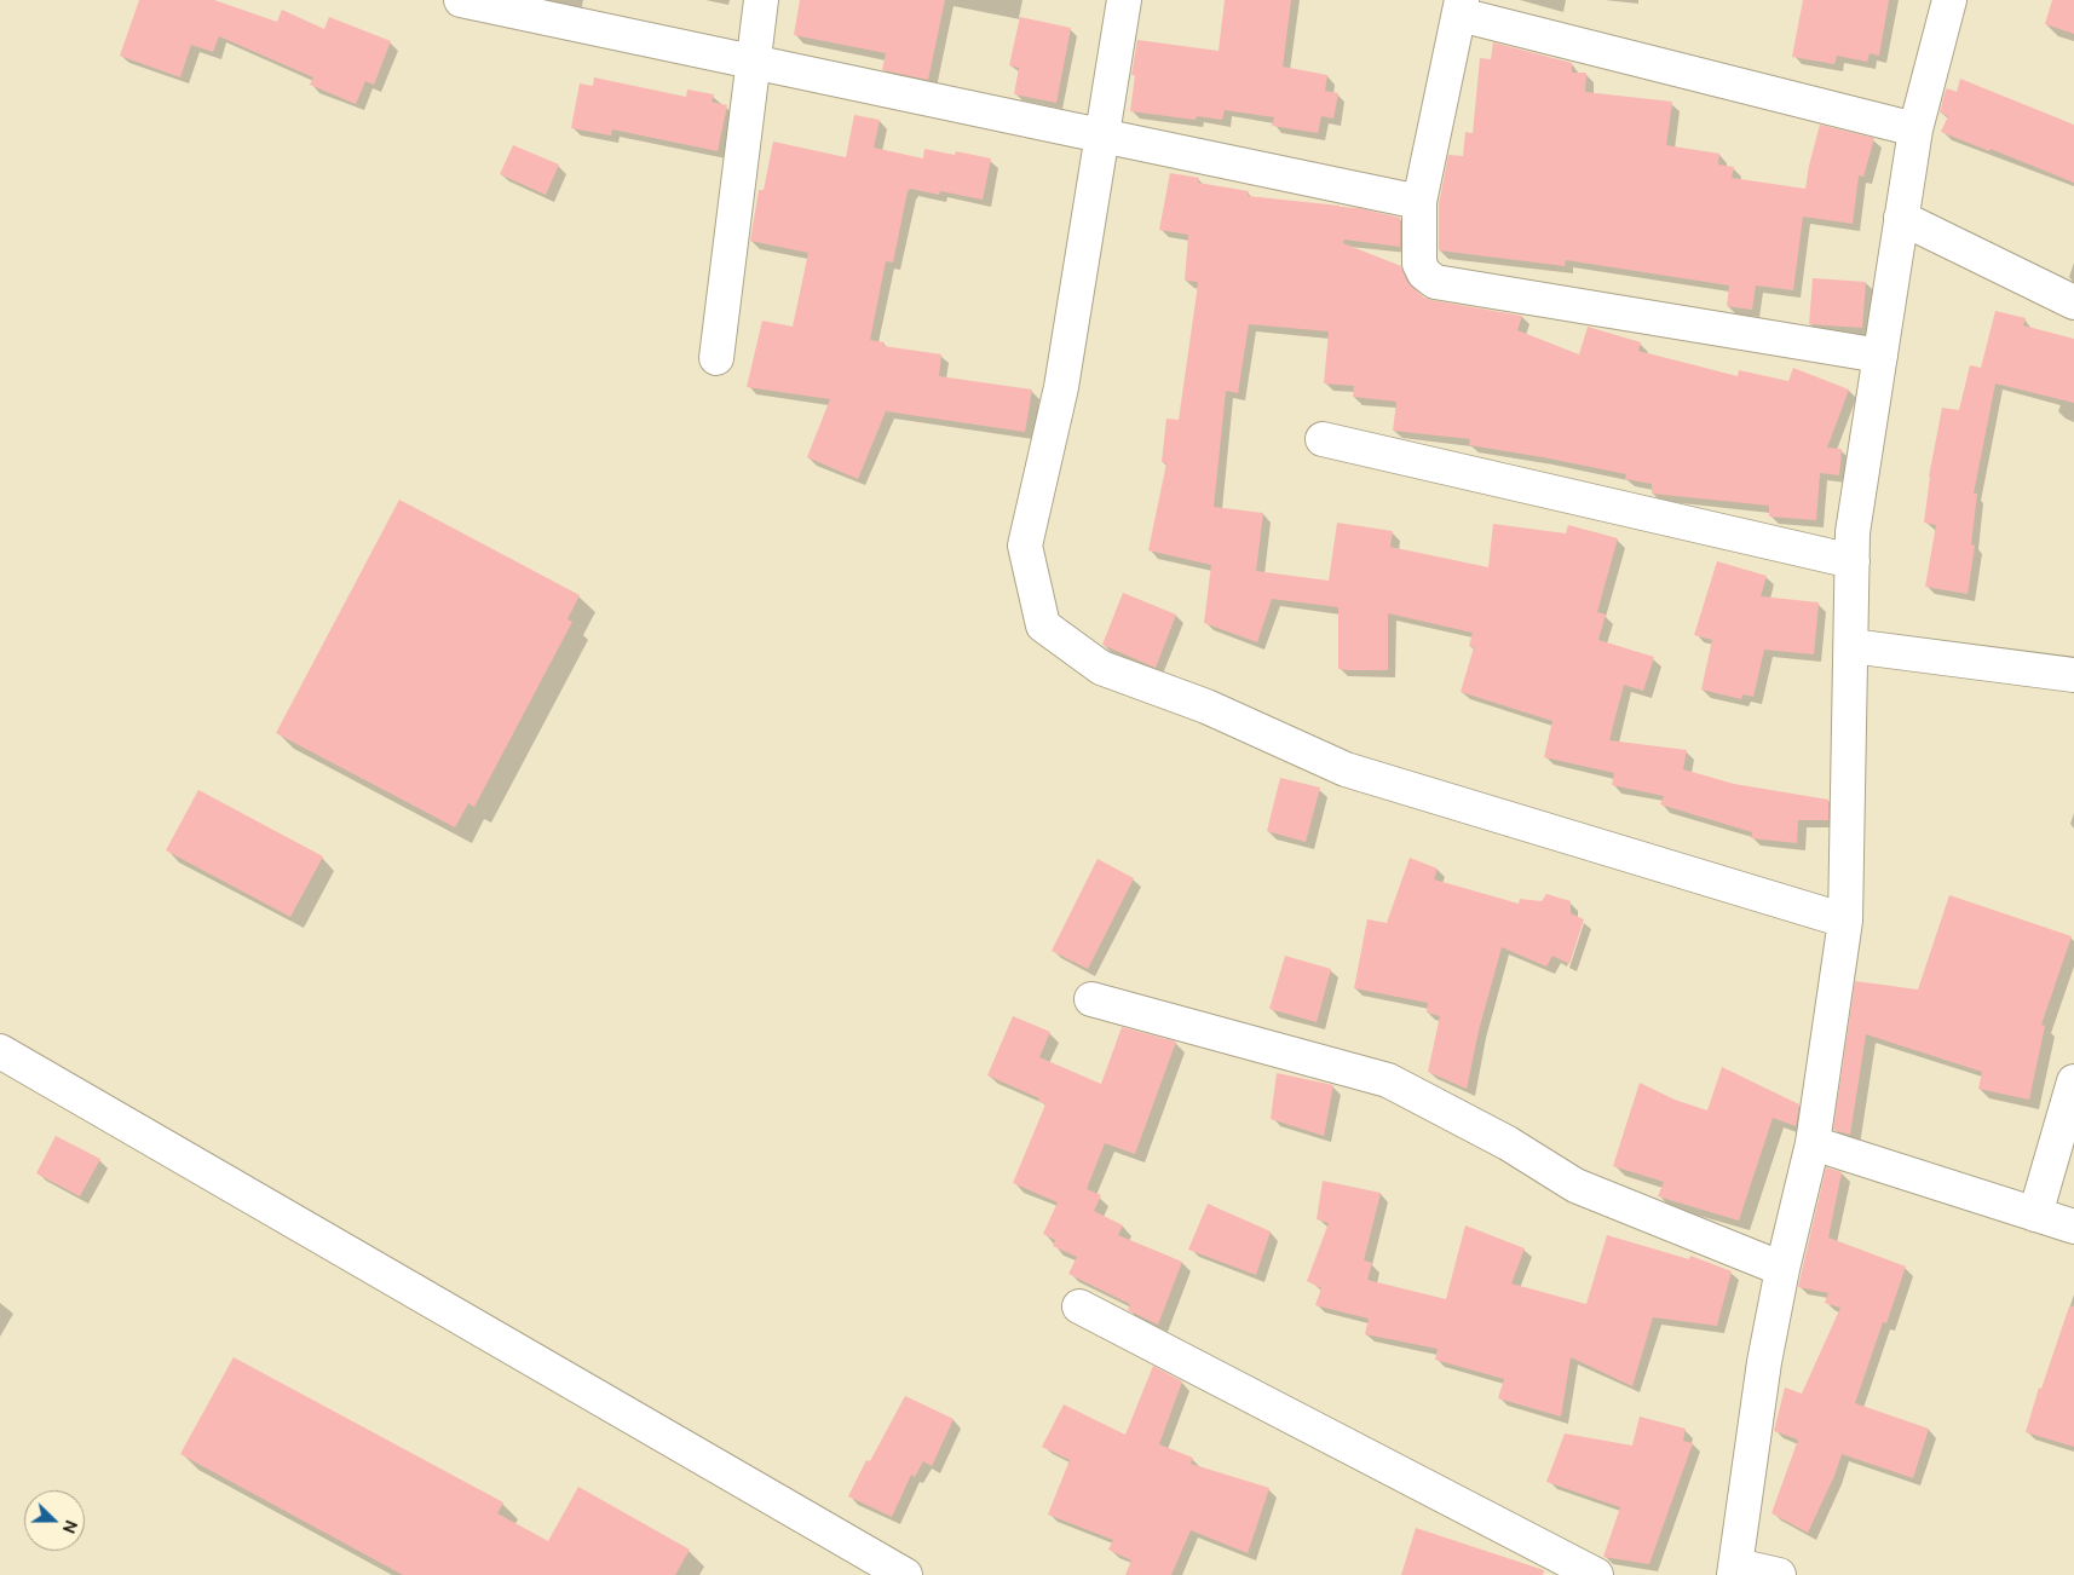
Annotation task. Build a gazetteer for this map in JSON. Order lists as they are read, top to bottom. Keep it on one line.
{"north":"right"}
